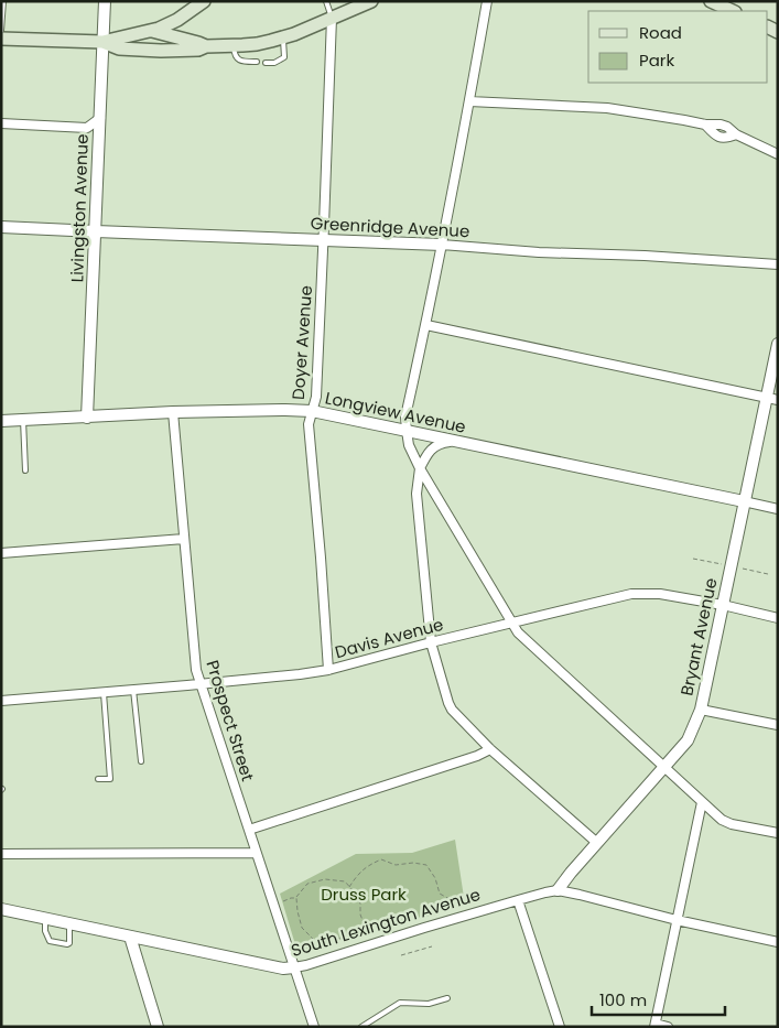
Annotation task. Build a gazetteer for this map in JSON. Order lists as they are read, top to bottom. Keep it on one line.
{"streets":{"street":["Livingston Avenue","Greenridge Avenue","Doyer Avenue","Longview Avenue","Bryant Avenue","Davis Avenue","Prospect Street","South Lexington Avenue"]},"crossings":[["Livingston Avenue","Greenridge Avenue"],["Livingston Avenue","Longview Avenue"],["Greenridge Avenue","Doyer Avenue"],["Doyer Avenue","Longview Avenue"],["Doyer Avenue","Davis Avenue"],["Longview Avenue","Bryant Avenue"],["Longview Avenue","Prospect Street"],["Bryant Avenue","Davis Avenue"],["Bryant Avenue","South Lexington Avenue"],["Davis Avenue","Prospect Street"],["Prospect Street","South Lexington Avenue"]],"parks":["Druss Park"],"legend":["Road","Park"],"scale_bar":"100 m"}
